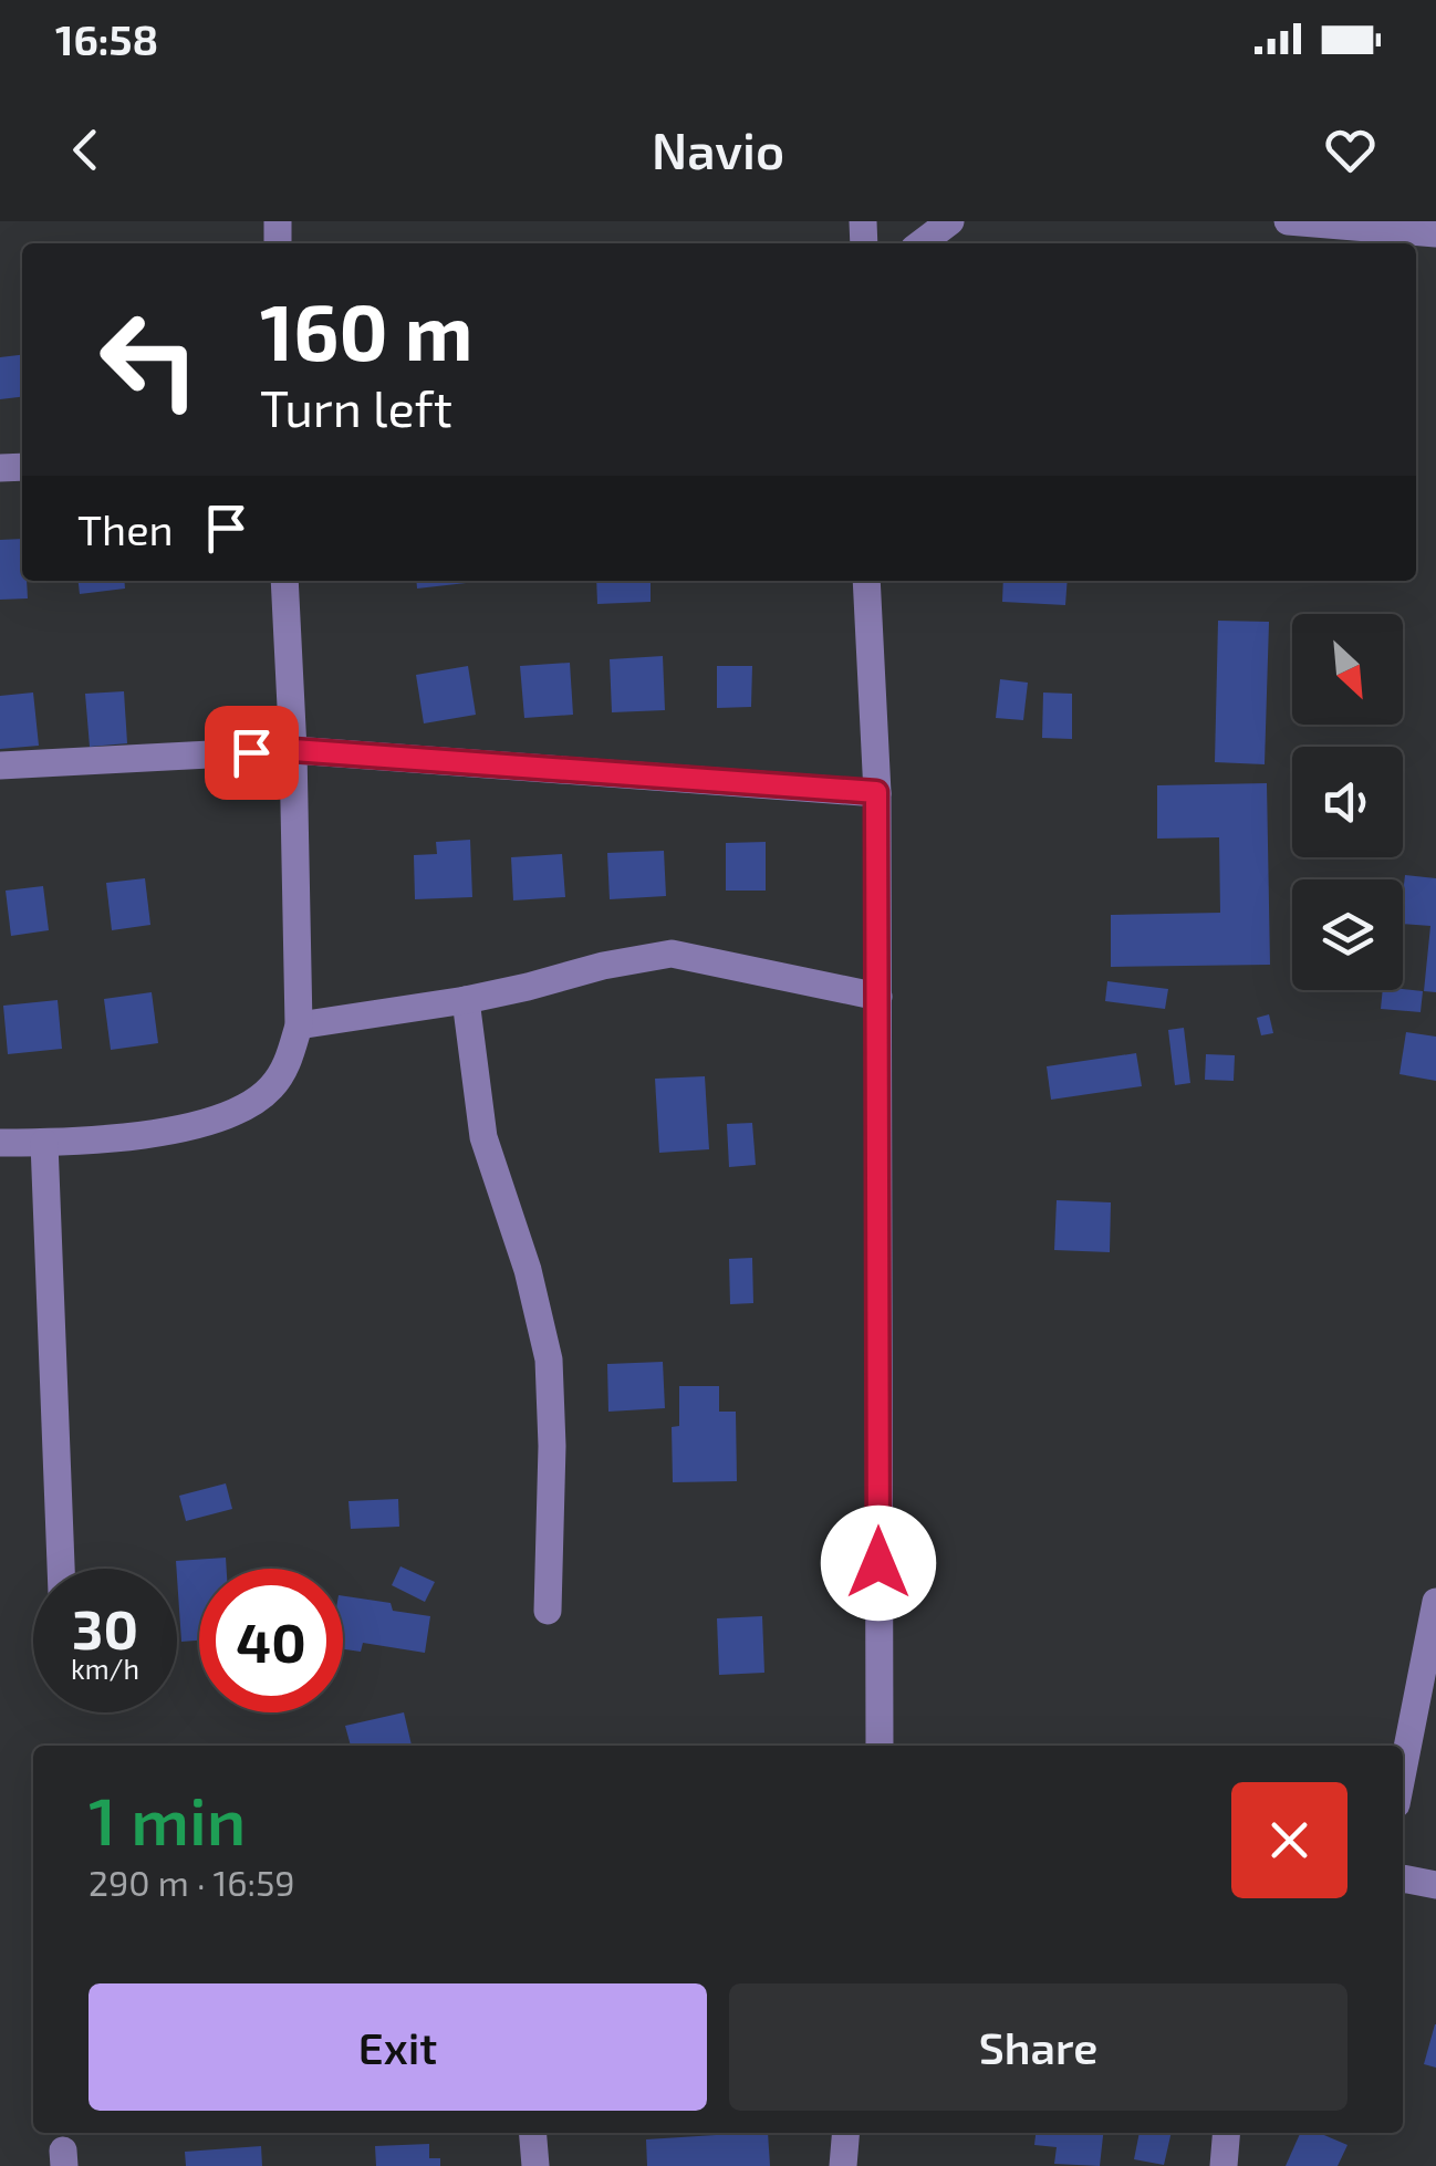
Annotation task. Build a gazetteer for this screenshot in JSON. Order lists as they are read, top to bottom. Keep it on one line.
{"north":"bottom right","page":{"status":"16:58","header":"Navio","turn":["160 m","Turn left"],"then":"Then","speed":"30 km/h","limit":"40","heading":["1 min","290 m · 16:59"],"buttons":["Exit","Share"]}}
